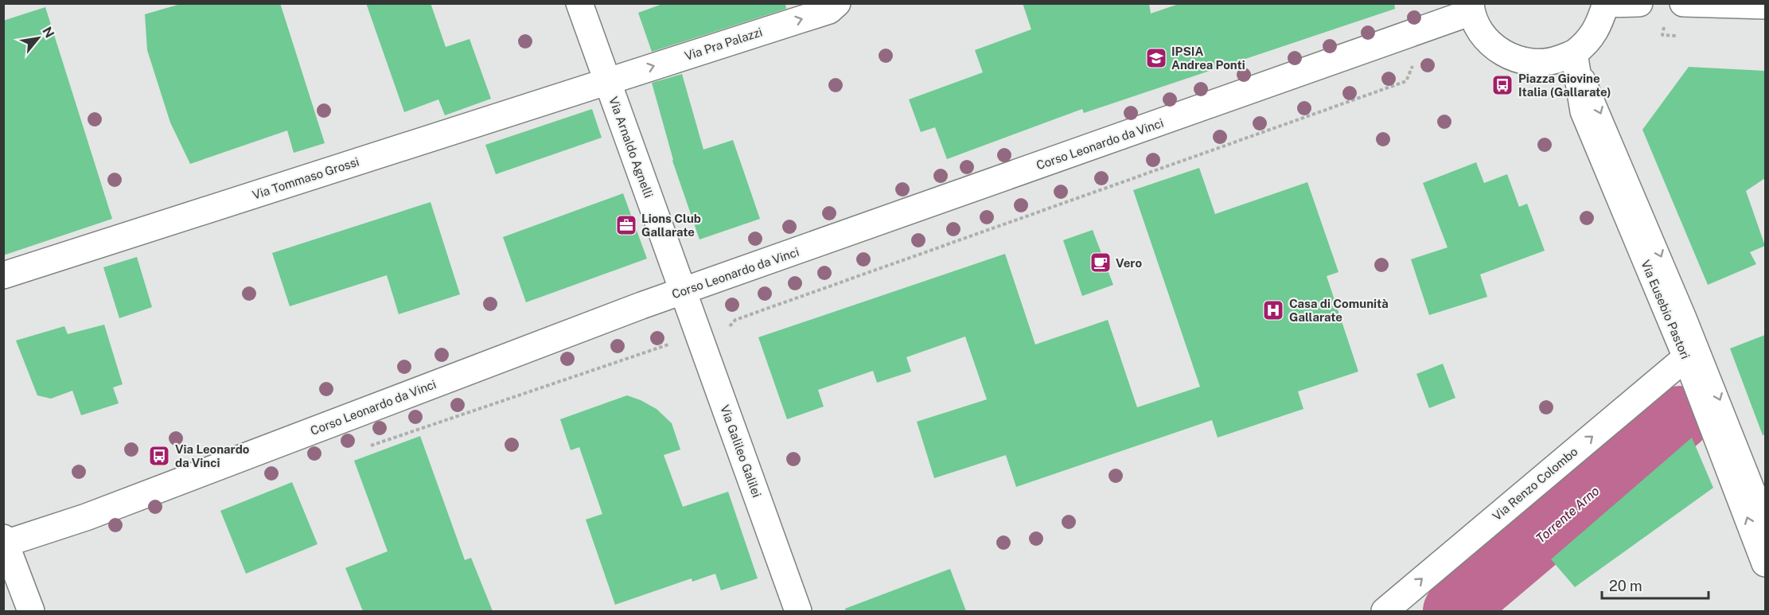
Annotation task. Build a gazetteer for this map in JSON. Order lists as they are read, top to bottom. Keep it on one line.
{"streets":{"street":["Via Pra Palazzi","Corso Leonardo da Vinci","Via Arnaldo Agnelli","Via Tommaso Grossi","Via Eusebio Pastori","Via Galileo Galilei","Via Renzo Colombo"]},"crossings":[["Via Pra Palazzi","Via Arnaldo Agnelli"],["Via Pra Palazzi","Via Tommaso Grossi"],["Corso Leonardo da Vinci","Via Arnaldo Agnelli"],["Corso Leonardo da Vinci","Via Galileo Galilei"],["Via Arnaldo Agnelli","Via Tommaso Grossi"],["Via Arnaldo Agnelli","Via Galileo Galilei"],["Via Eusebio Pastori","Via Renzo Colombo"]],"one_way":["Via Pra Palazzi","Via Eusebio Pastori","Via Renzo Colombo"],"water":["Torrente Arno"],"places":{"school or university":["IPSIA Andrea Ponti"],"bus stop":["Piazza Giovine Italia (Gallarate)","Via Leonardo da Vinci"],"office":["Lions Club Gallarate"],"cafe":["Vero"],"hospital":["Casa di Comunità Gallarate"]},"scale_bar":"20 m","north":"top right"}
